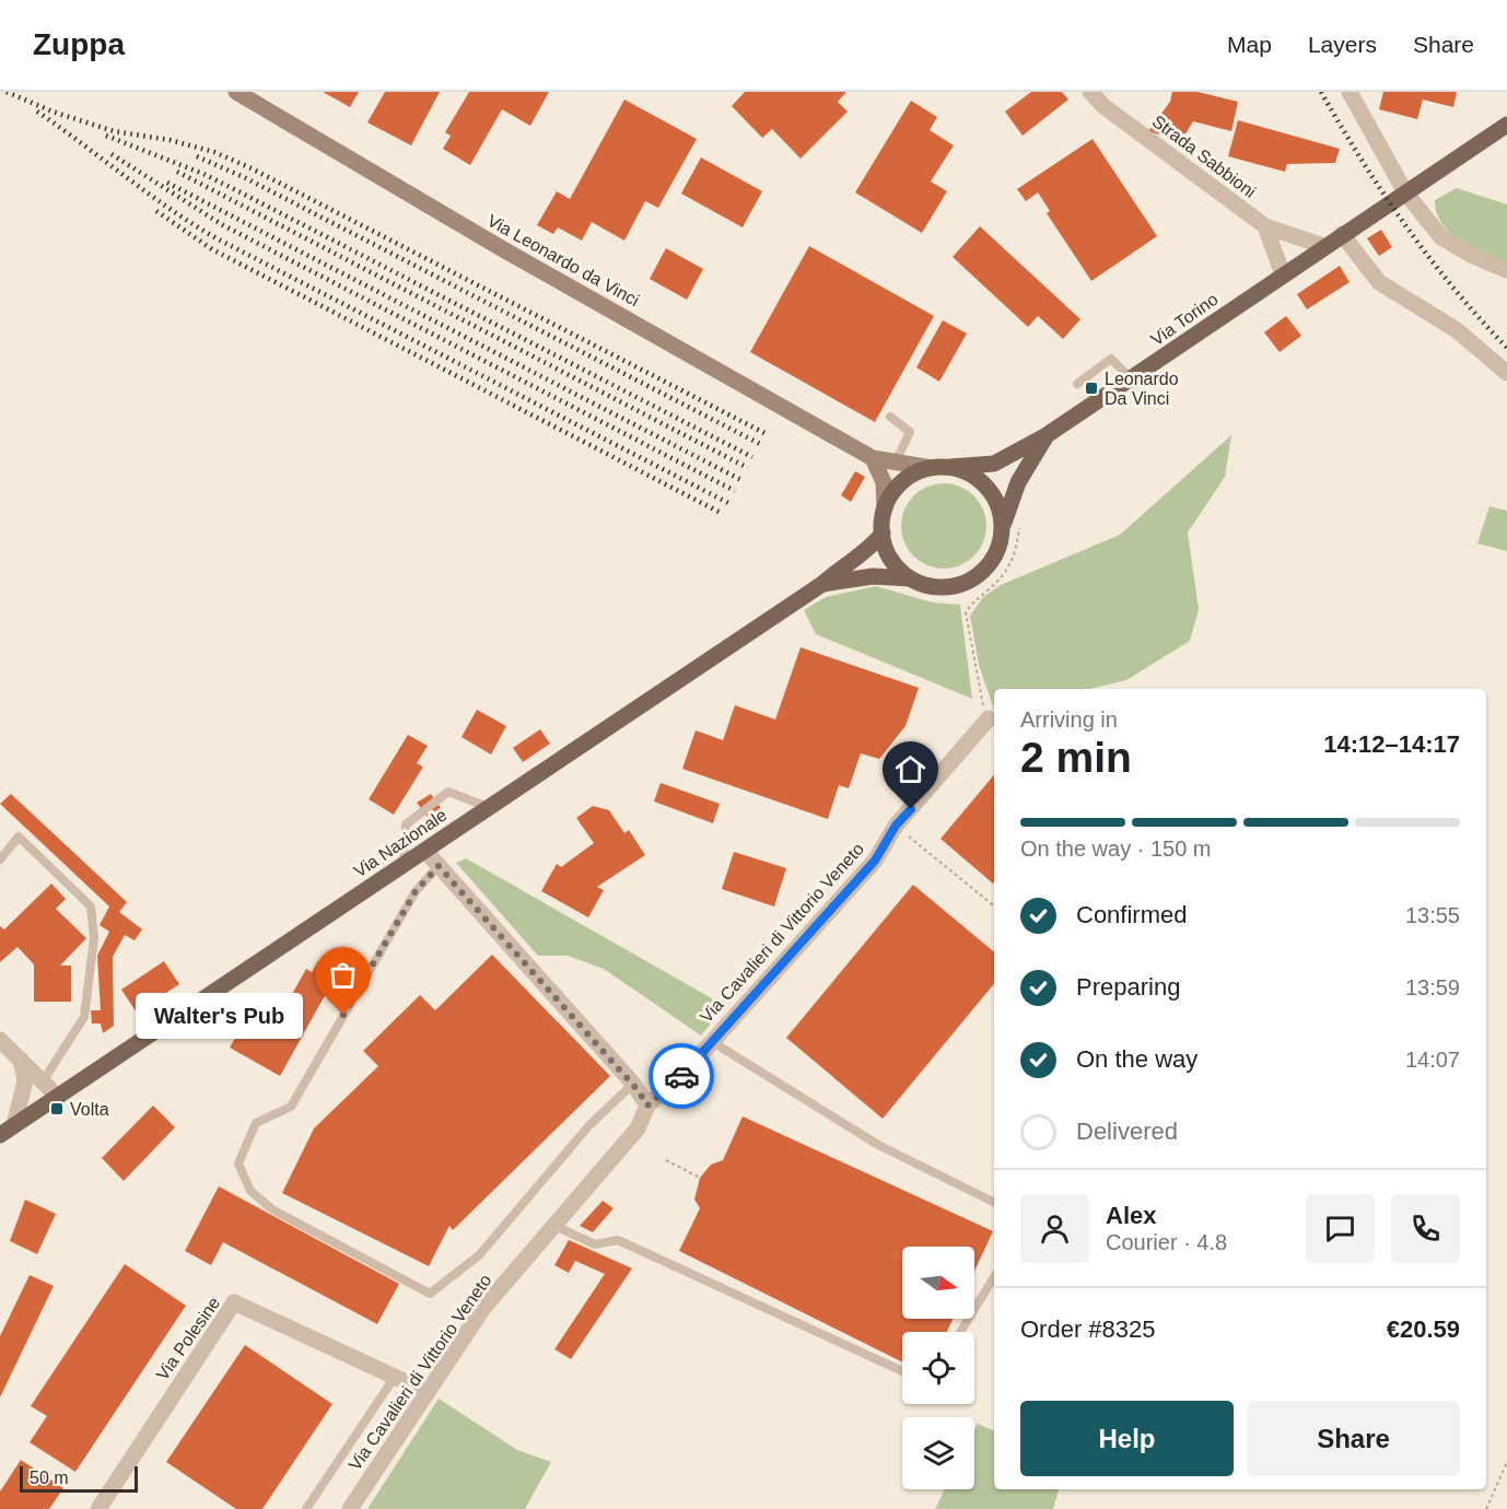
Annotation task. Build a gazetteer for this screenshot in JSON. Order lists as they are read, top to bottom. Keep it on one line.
{"streets":{"main road":["Via Torino","Via Nazionale"],"street":["Strada Sabbioni","Via Leonardo da Vinci","Via Cavalieri di Vittorio Veneto","Via Polesine"]},"crossings":[["Strada Sabbioni","Via Torino"],["Via Leonardo da Vinci","Via Torino"],["Via Leonardo da Vinci","Via Nazionale"],["Via Torino","Via Nazionale"],["Via Cavalieri di Vittorio Veneto","Via Polesine"]],"places":{"transit":["Leonardo Da Vinci","Volta"],"other":["Walter's Pub"]},"scale_bar":"50 m","north":"right","page":{"header":"Zuppa","nav":["Map","Layers","Share"],"heading":["2 min","Arriving in","14:12–14:17"],"panel":["Alex","Courier · 4.8","Order #8325","€20.59"],"bar":"On the way · 150 m","list":[["Confirmed","13:55"],["Preparing","13:59"],["On the way","14:07"],"Delivered"],"bubble":"Walter's Pub","buttons":["Help","Share"],"scale":"50 m"}}
